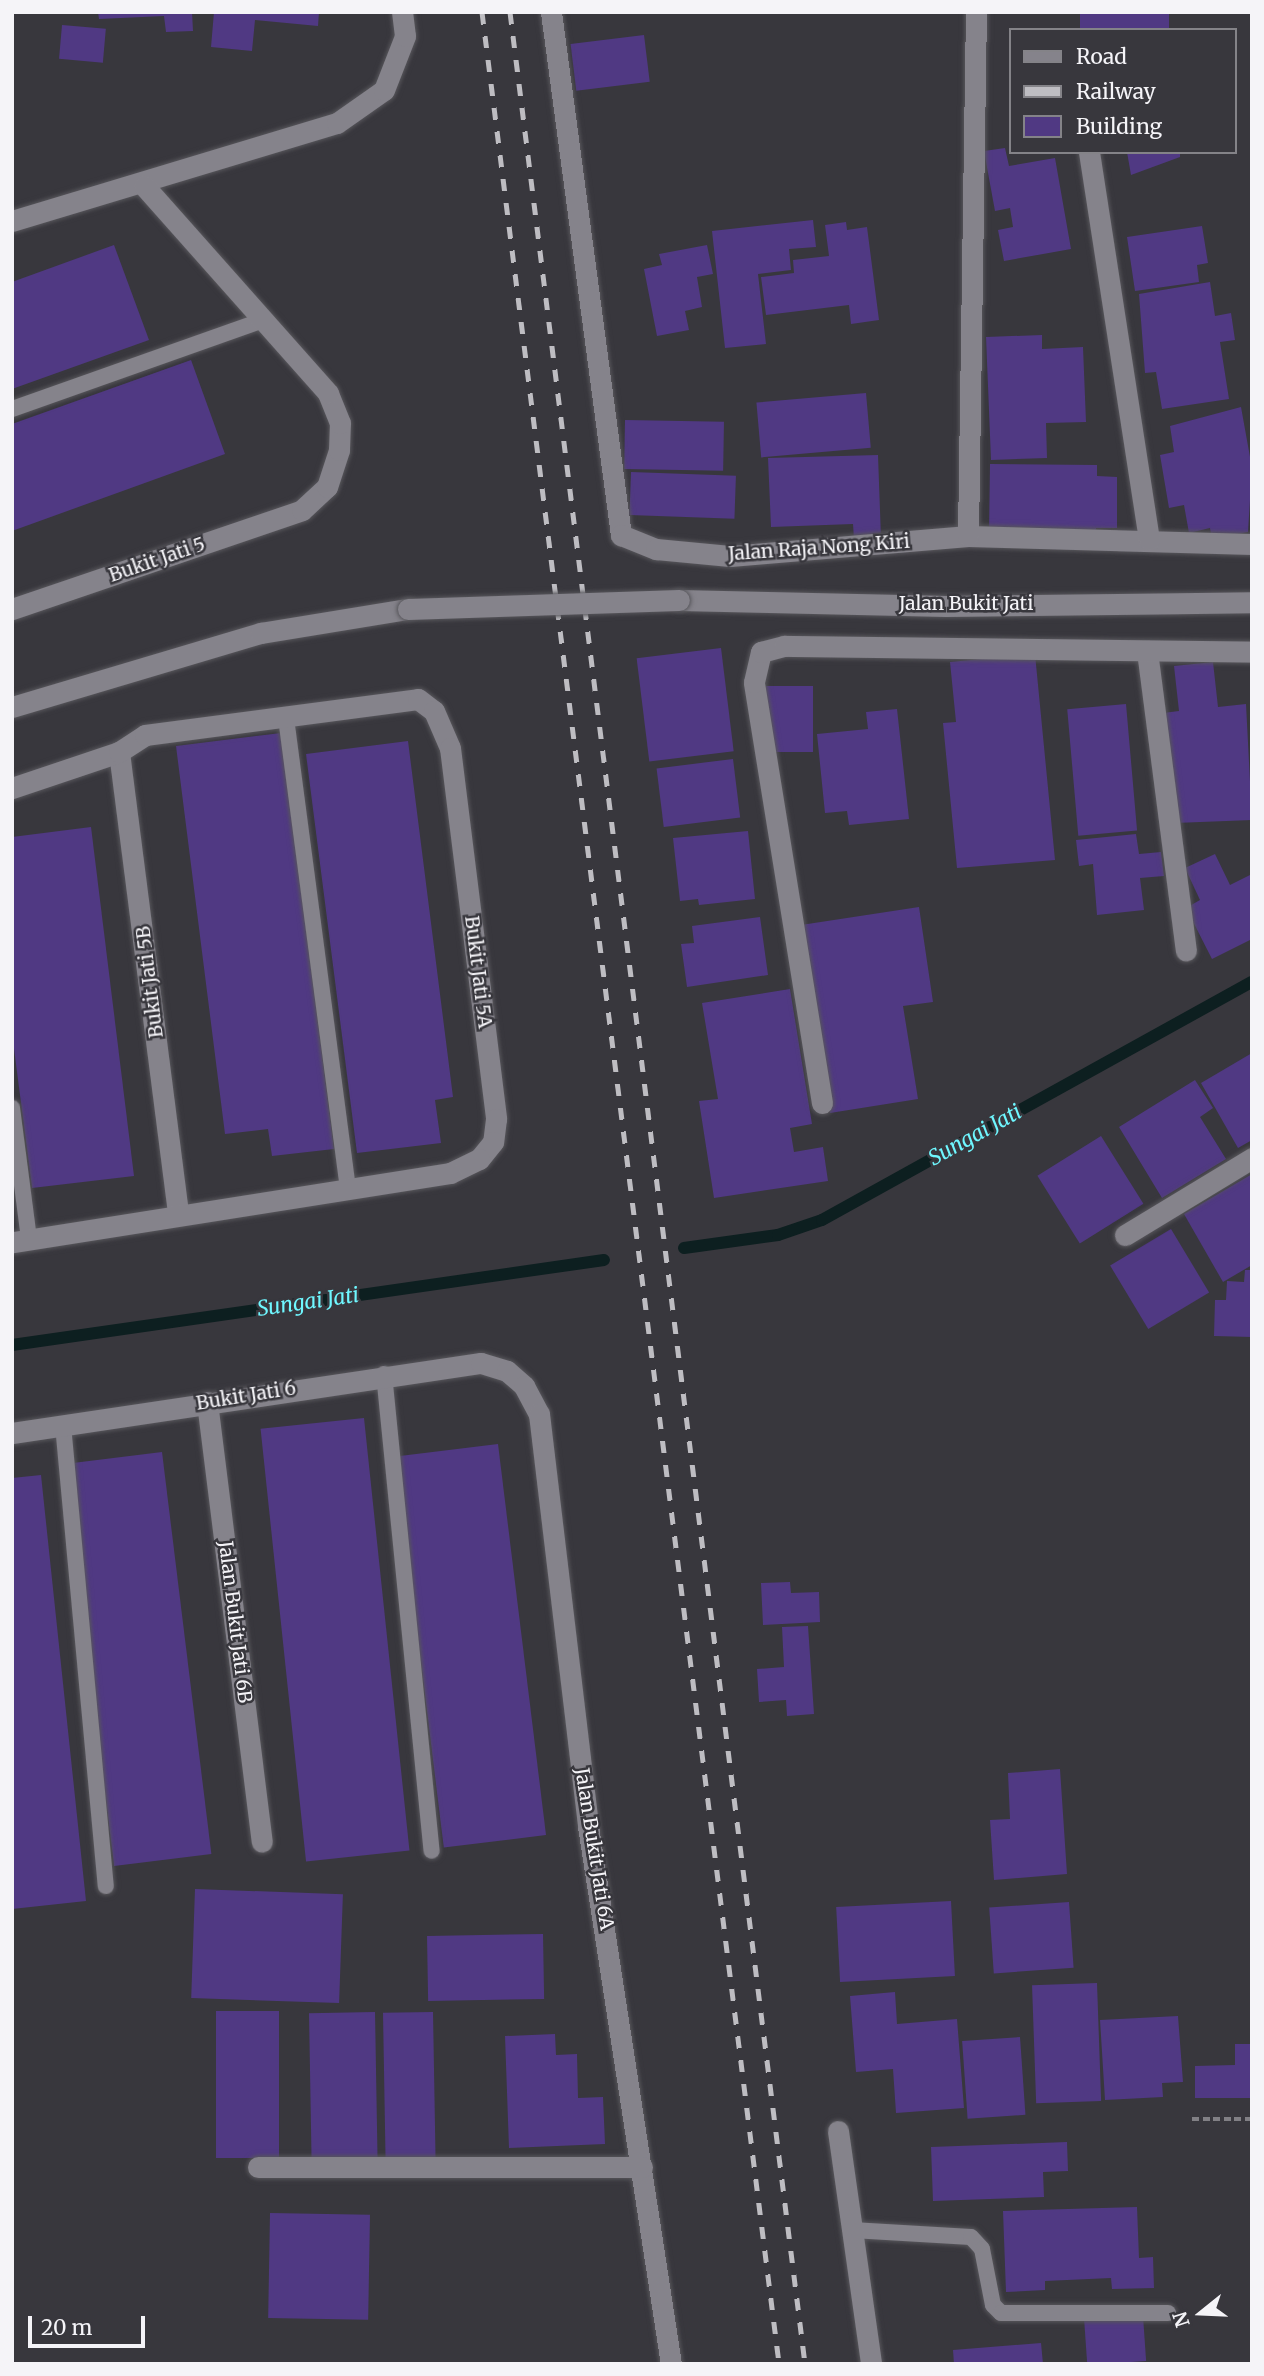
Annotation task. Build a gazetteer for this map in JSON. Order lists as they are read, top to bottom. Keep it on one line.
{"streets":{"street":["Jalan Raja Nong Kiri","Bukit Jati 5","Jalan Bukit Jati","Bukit Jati 5A","Bukit Jati 5B","Bukit Jati 6","Jalan Bukit Jati 6B","Jalan Bukit Jati 6A"]},"crossings":[["Bukit Jati 5A","Bukit Jati 5B"],["Bukit Jati 6","Jalan Bukit Jati 6B"],["Bukit Jati 6","Jalan Bukit Jati 6A"]],"water":["Sungai Jati"],"legend":["Road","Railway","Building"],"scale_bar":"20 m","north":"left"}
